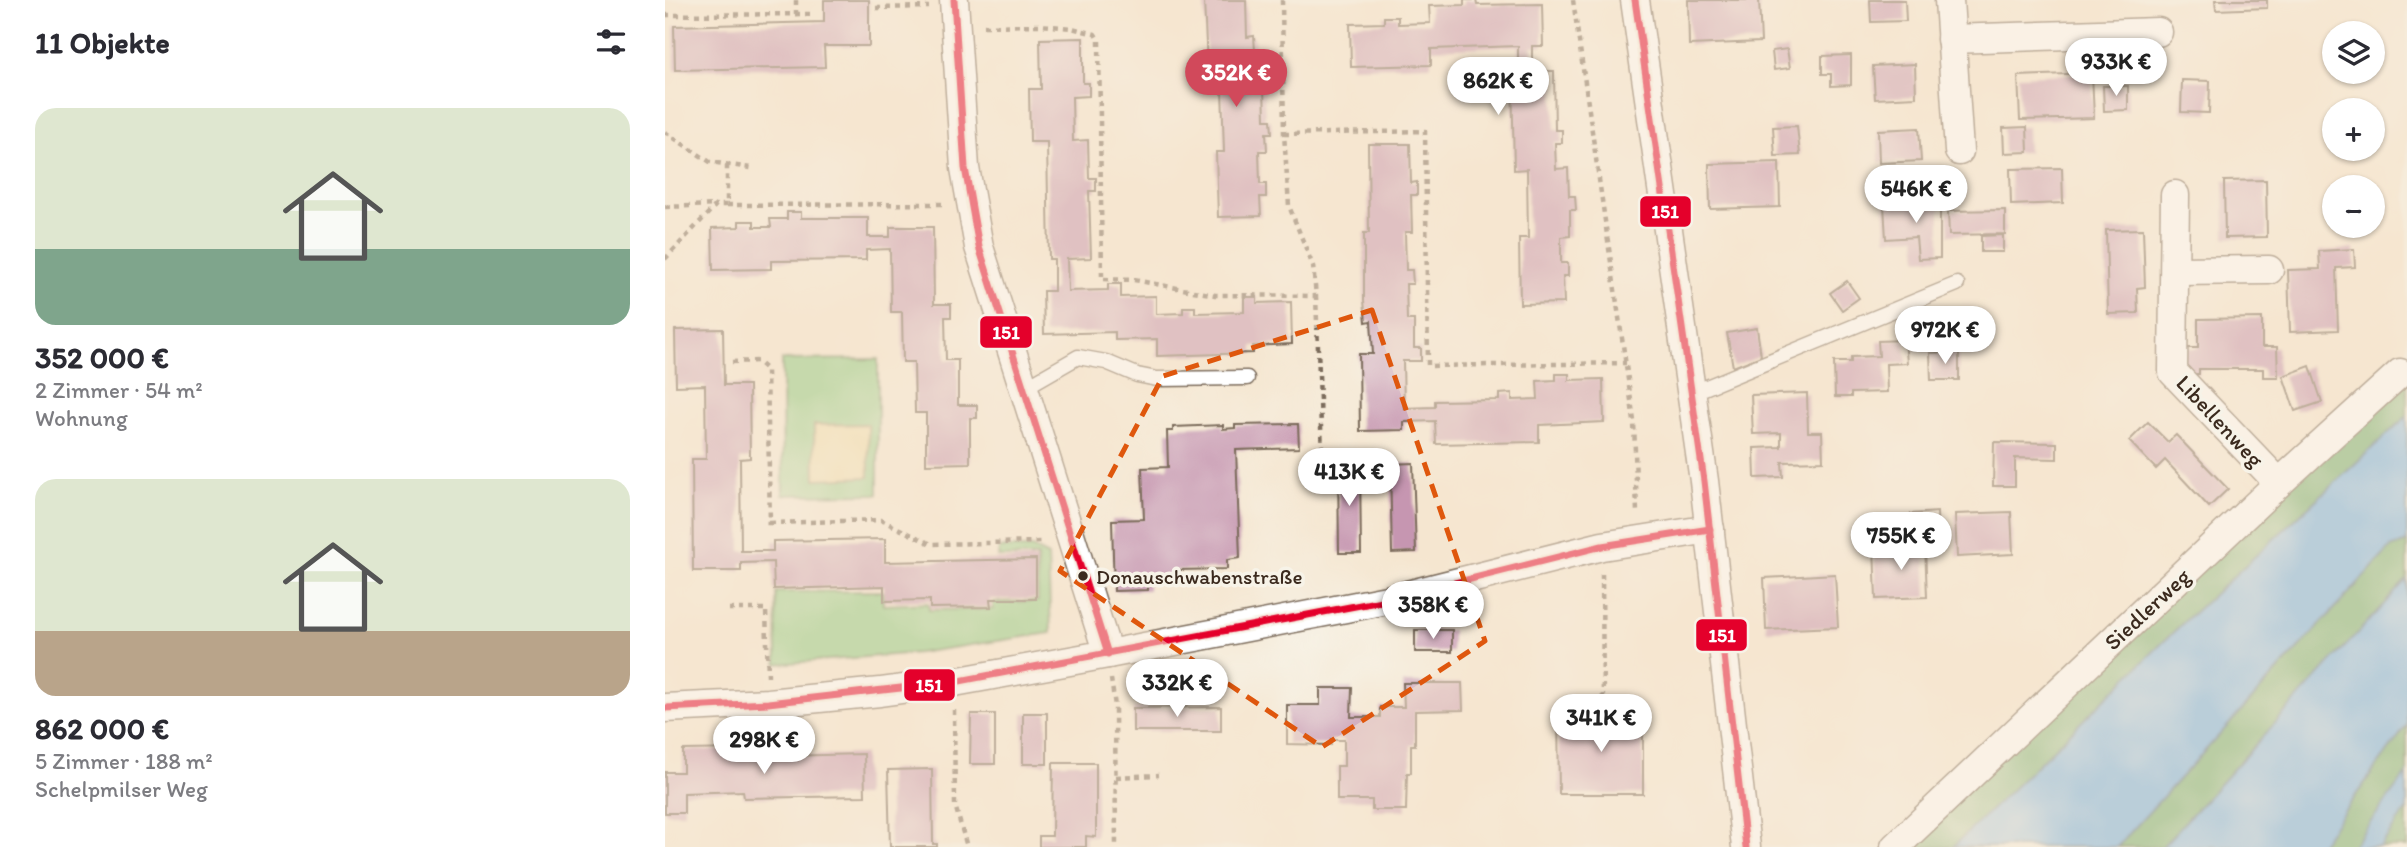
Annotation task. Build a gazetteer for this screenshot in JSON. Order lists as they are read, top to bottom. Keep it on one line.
{"streets":{"street":["Libellenweg","Siedlerweg"]},"crossings":[["Libellenweg","Siedlerweg"]],"places":["Donauschwabenstraße"],"lines":["transit line 151"],"page":{"heading":"11 Objekte","map_buttons":["+","−"],"price":["933K €","352K €","862K €","546K €","972K €","413K €","755K €","358K €","332K €","341K €","298K €"],"list":[{"name":"352 000 €","note":"2 Zimmer · 54 m² · Wohnung"},{"name":"862 000 €","note":"5 Zimmer · 188 m² · Schelpmilser Weg"}]}}
